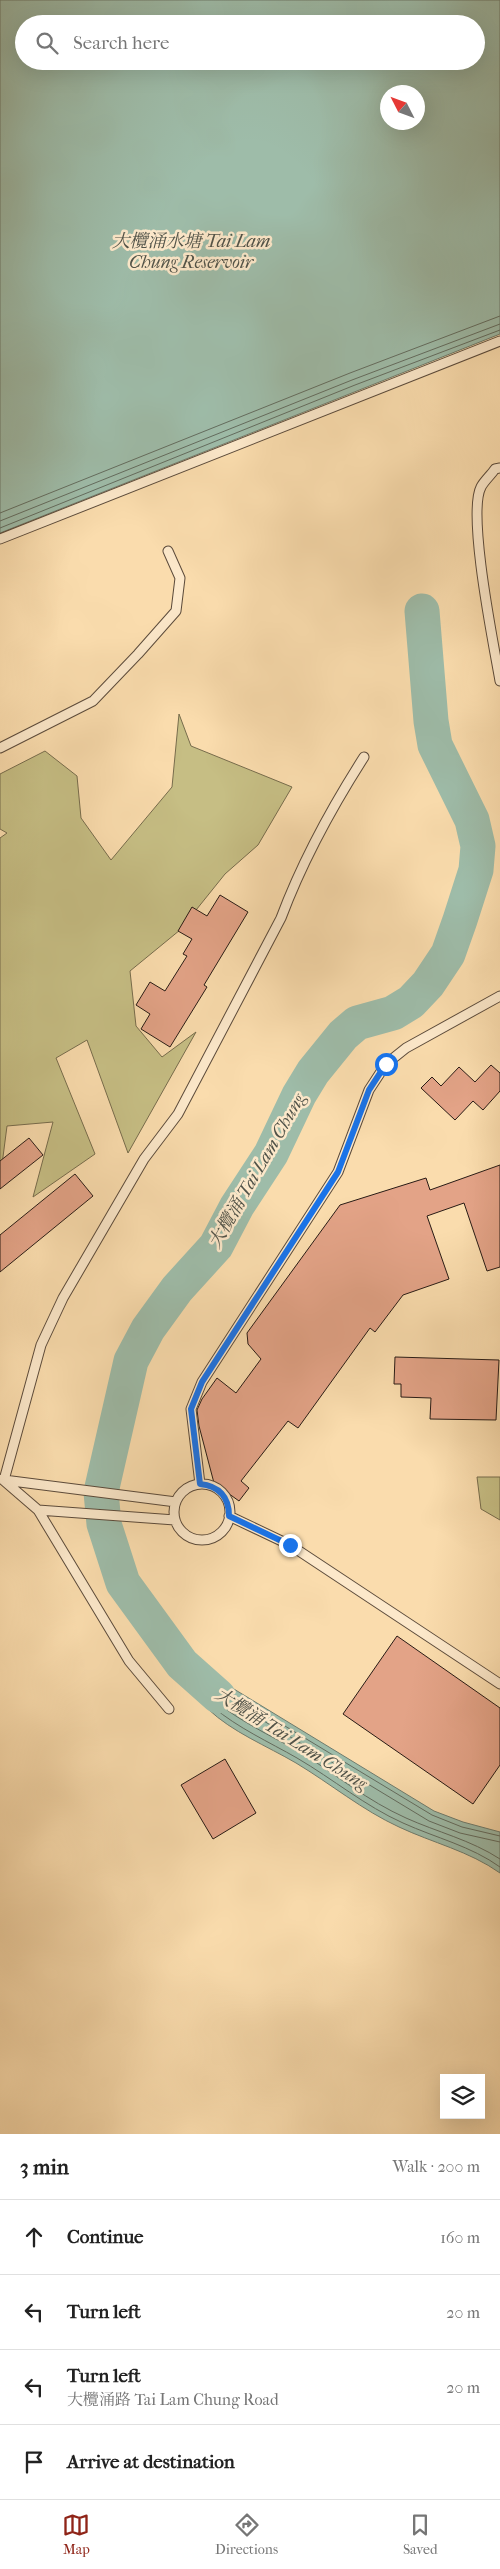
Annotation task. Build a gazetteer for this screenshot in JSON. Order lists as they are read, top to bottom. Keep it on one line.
{"water":["大欖涌水塘 Tai Lam Chung Reservoir","大欖涌 Tai Lam Chung"],"north":"top left","page":{"search":"Search here","heading":["3 min","Walk · 200 m"],"list":[["Continue","160 m"],["Turn left","20 m"],["Turn left","大欖涌路 Tai Lam Chung Road","20 m"],"Arrive at destination"],"nav":["Map","Directions","Saved"]}}
